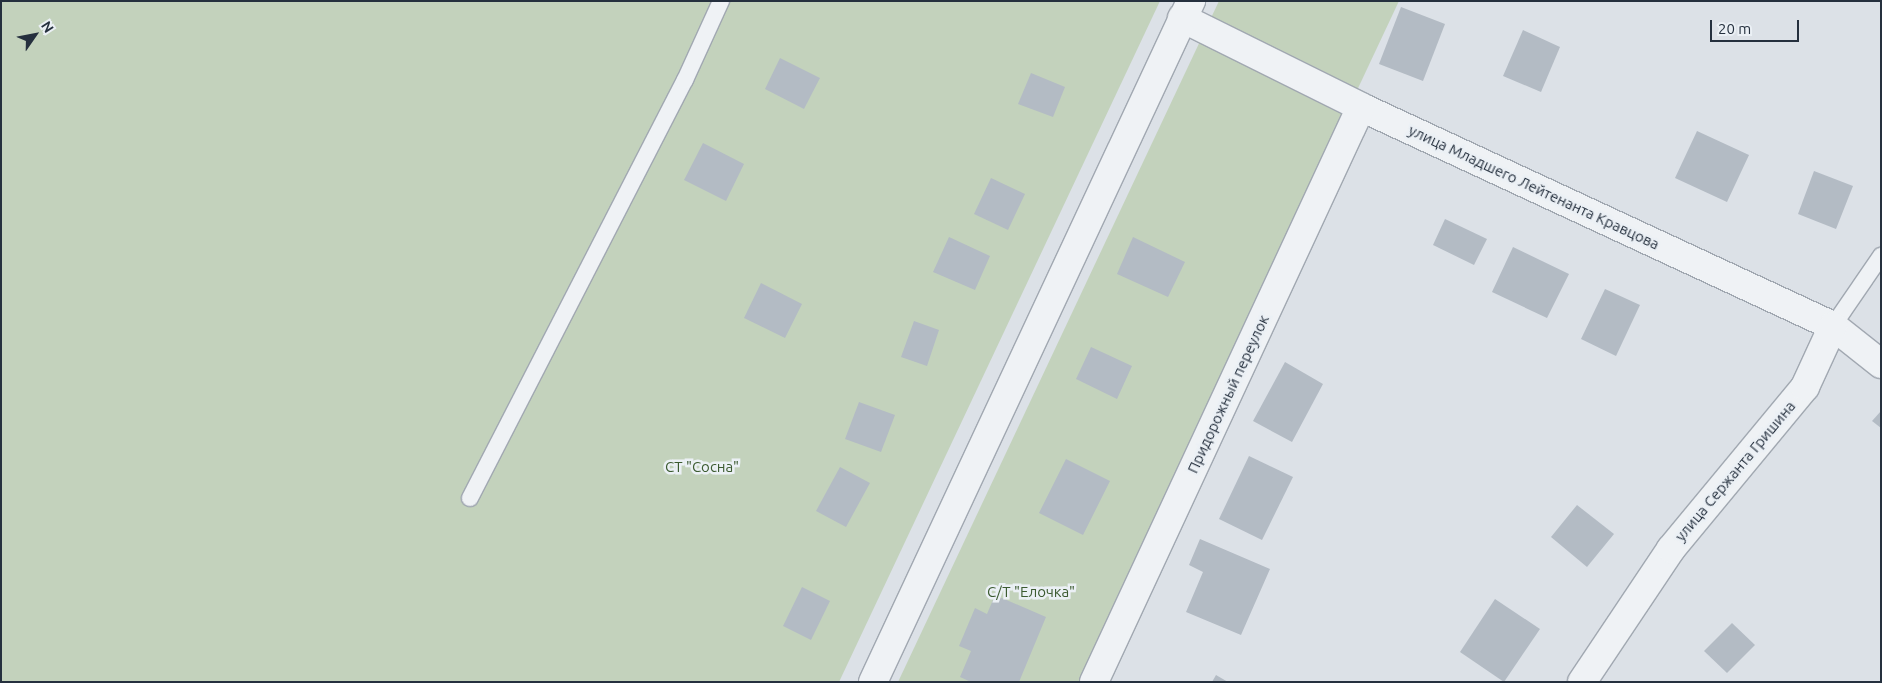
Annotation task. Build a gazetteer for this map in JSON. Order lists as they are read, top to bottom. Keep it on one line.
{"streets":{"street":["улица Младшего Лейтенанта Кравцова","Придорожный переулок","улица Сержанта Гришина"]},"crossings":[["улица Младшего Лейтенанта Кравцова","Придорожный переулок"],["улица Младшего Лейтенанта Кравцова","улица Сержанта Гришина"]],"parks":["СТ \"Сосна\"","С/Т \"Елочка\""],"scale_bar":"20 m","north":"top right"}
